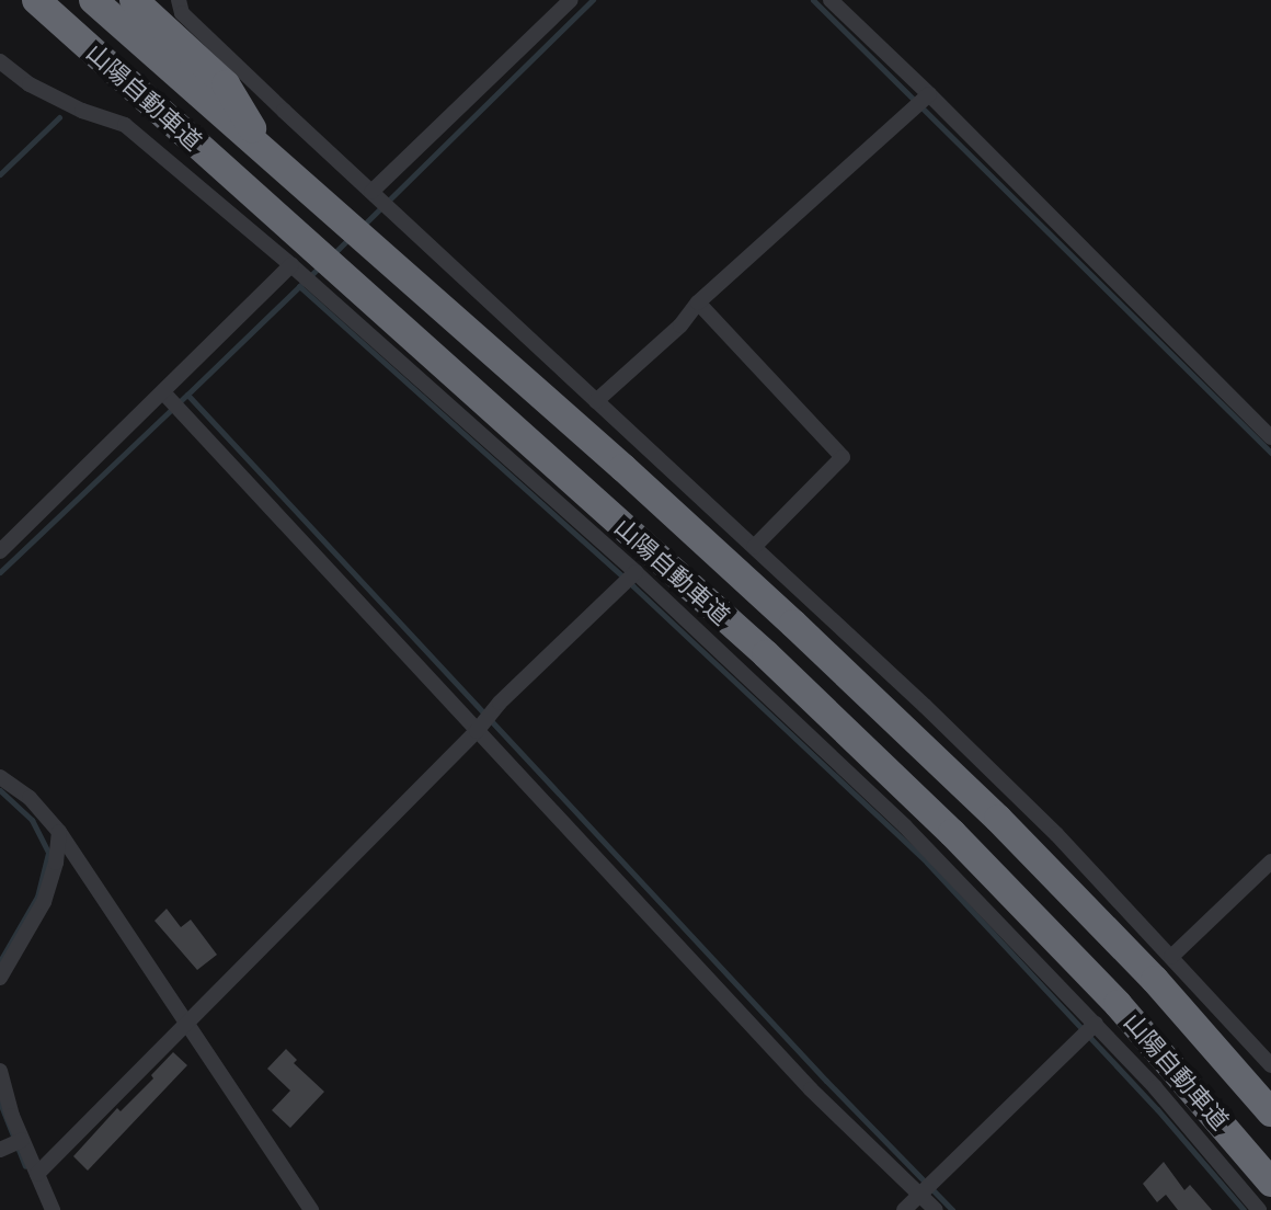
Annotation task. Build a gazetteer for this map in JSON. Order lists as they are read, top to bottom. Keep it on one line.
{"streets":{"highway":["山陽自動車道"]}}
